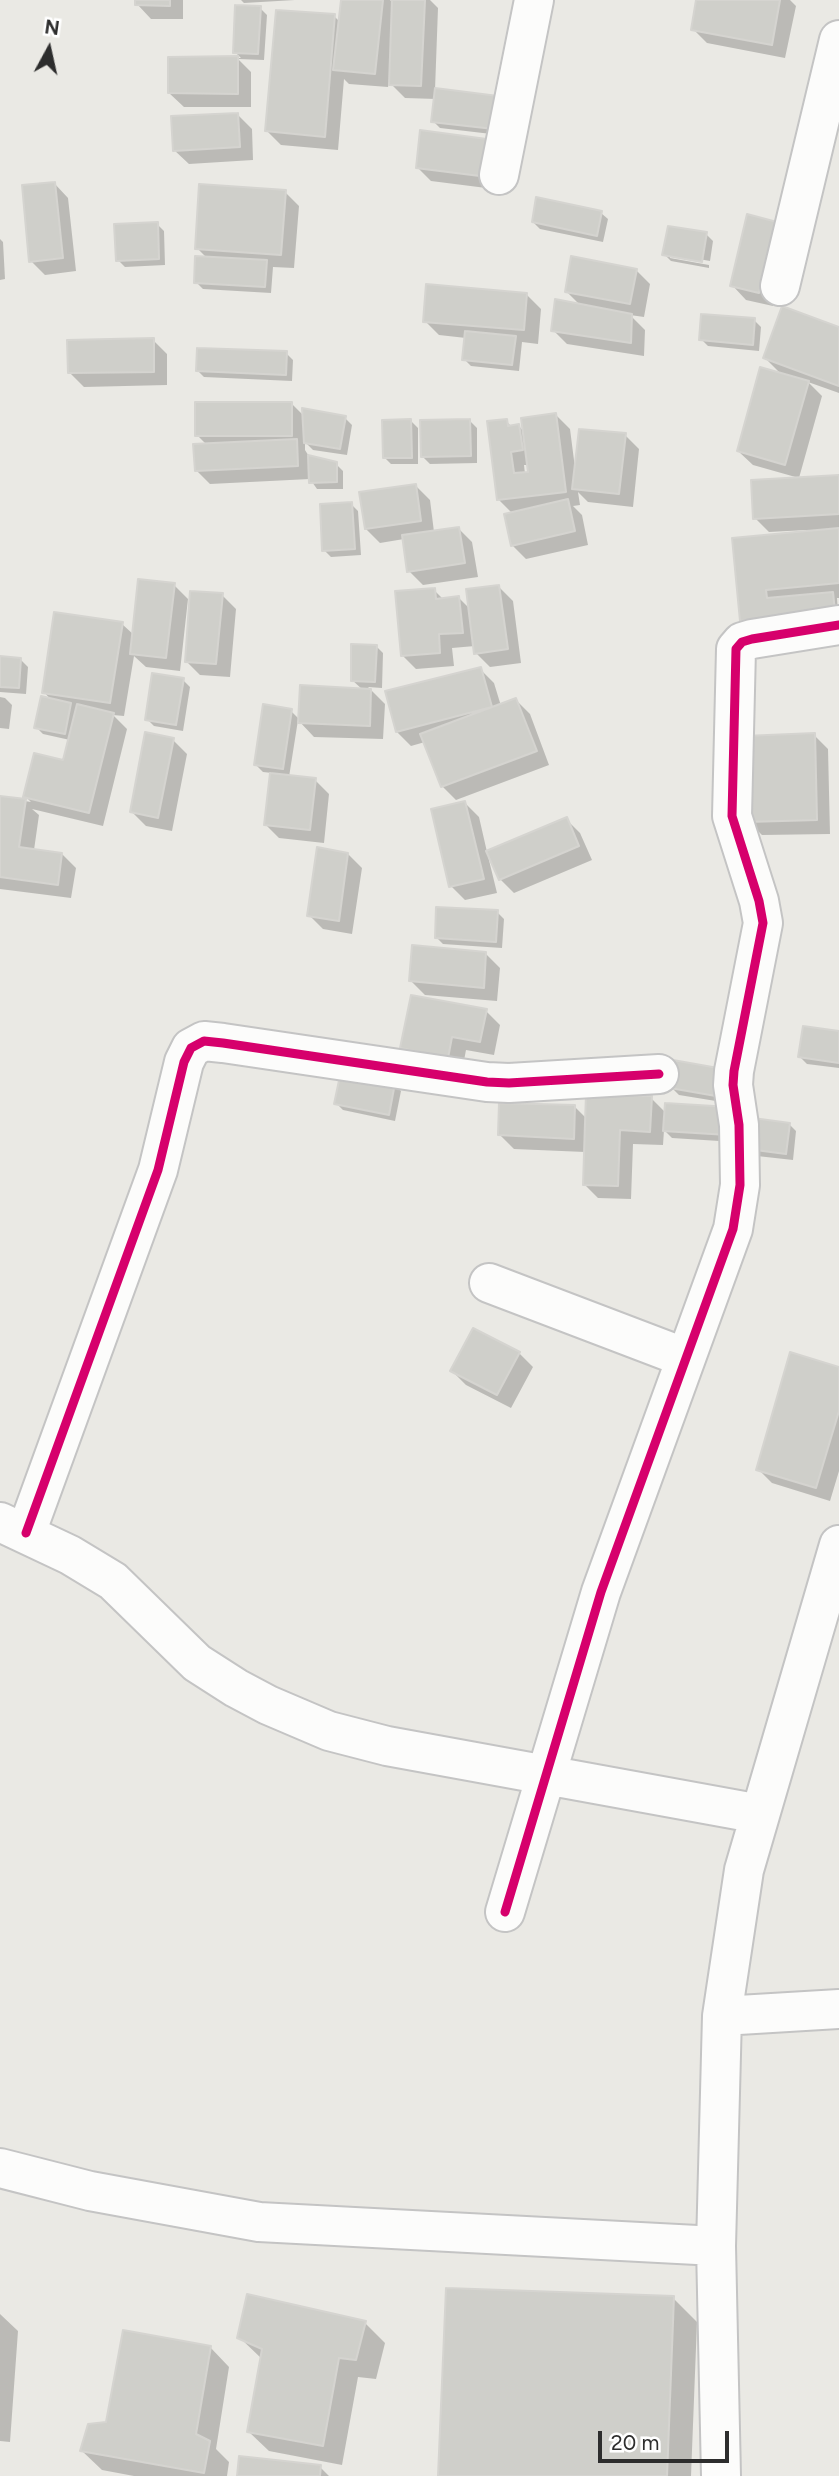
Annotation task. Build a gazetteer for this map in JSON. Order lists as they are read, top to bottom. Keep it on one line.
{"scale_bar":"20 m","north":"top"}
